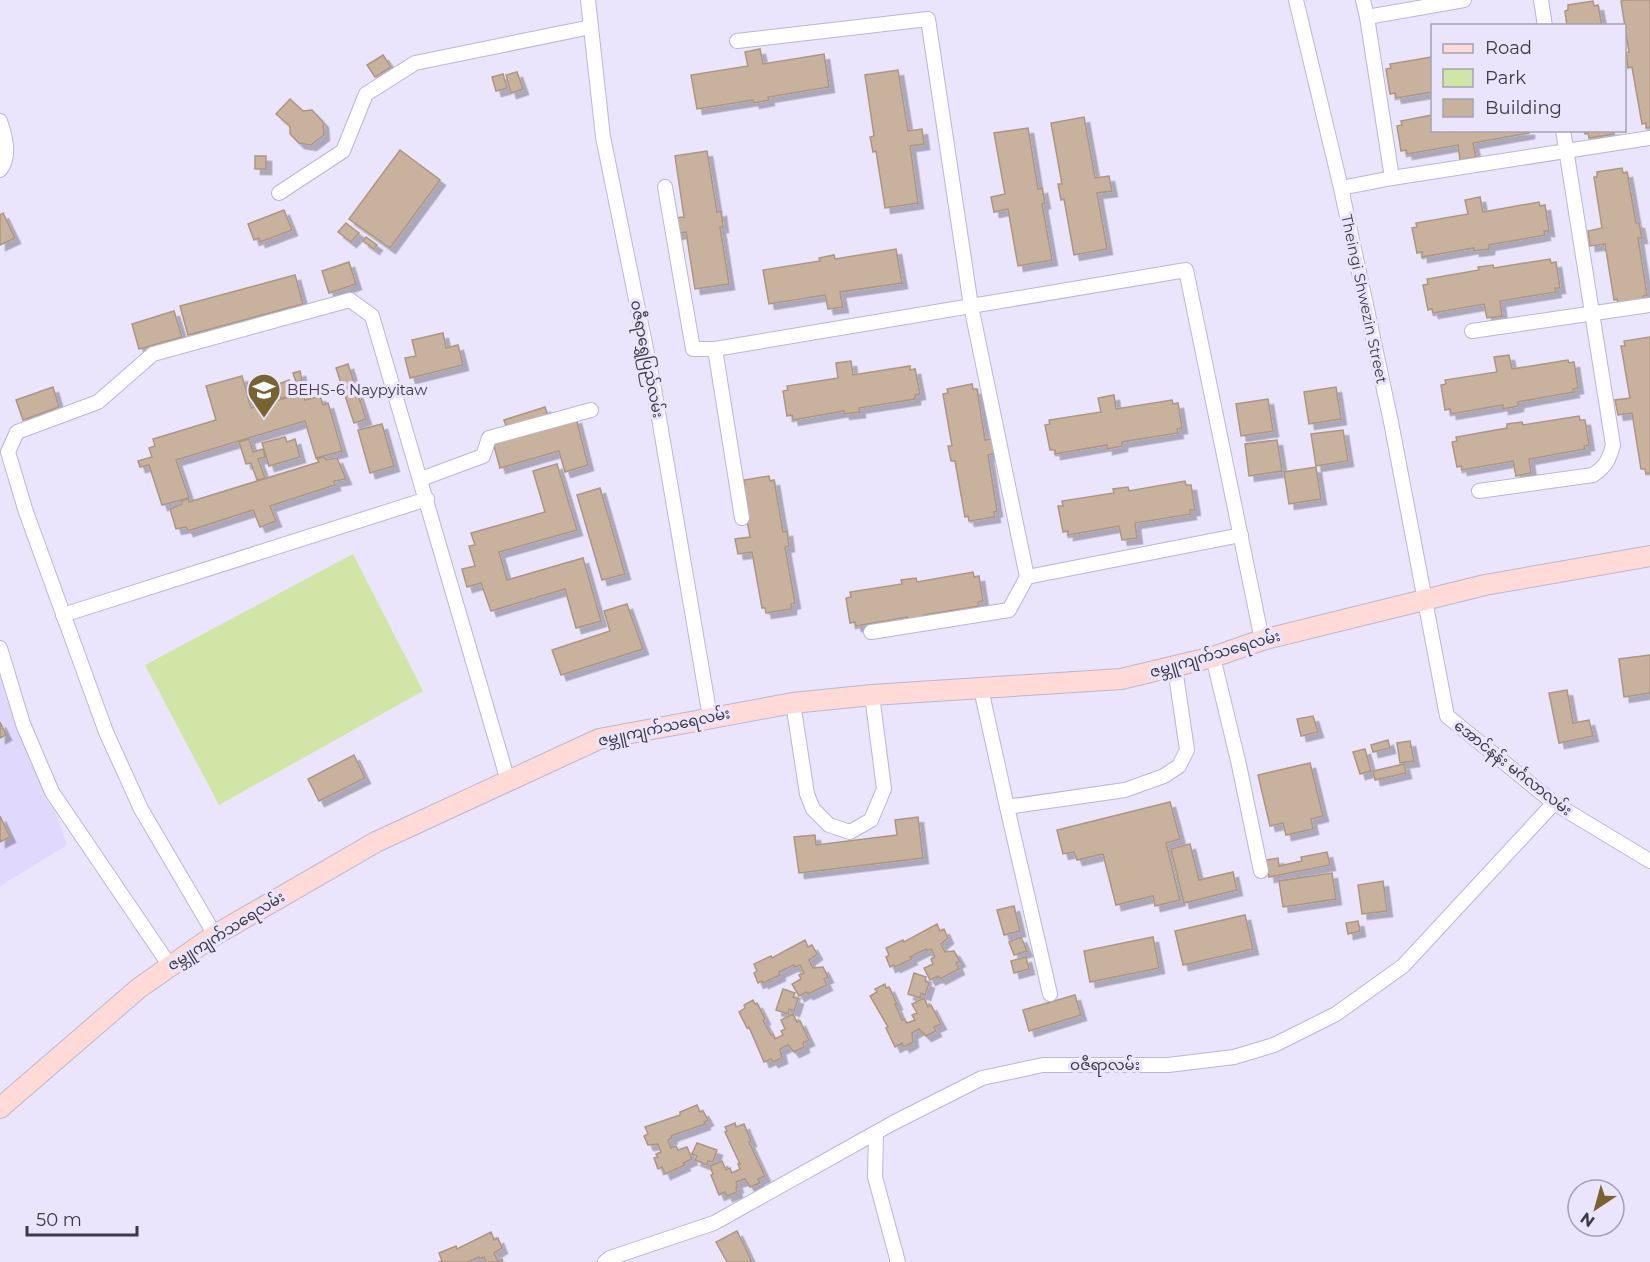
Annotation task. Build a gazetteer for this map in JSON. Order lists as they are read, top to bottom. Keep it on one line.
{"streets":{"main road":["ဇမ္ဘူကျက်သရေလမ်း"],"street":["Theingi Shwezin Street","ဝဇီရာရွှေပြည်လမ်း","အောင်နန်း မင်္ဂလာလမ်း","ဝဇီရာလမ်း"]},"crossings":[["Theingi Shwezin Street","ဇမ္ဘူကျက်သရေလမ်း"],["Theingi Shwezin Street","အောင်နန်း မင်္ဂလာလမ်း"],["ဝဇီရာရွှေပြည်လမ်း","ဇမ္ဘူကျက်သရေလမ်း"],["ဇမ္ဘူကျက်သရေလမ်း","အောင်နန်း မင်္ဂလာလမ်း"],["အောင်နန်း မင်္ဂလာလမ်း","ဝဇီရာလမ်း"]],"places":{"school or university":["BEHS-6 Naypyitaw"]},"legend":["Road","Park","Building"],"scale_bar":"50 m","north":"bottom left"}
